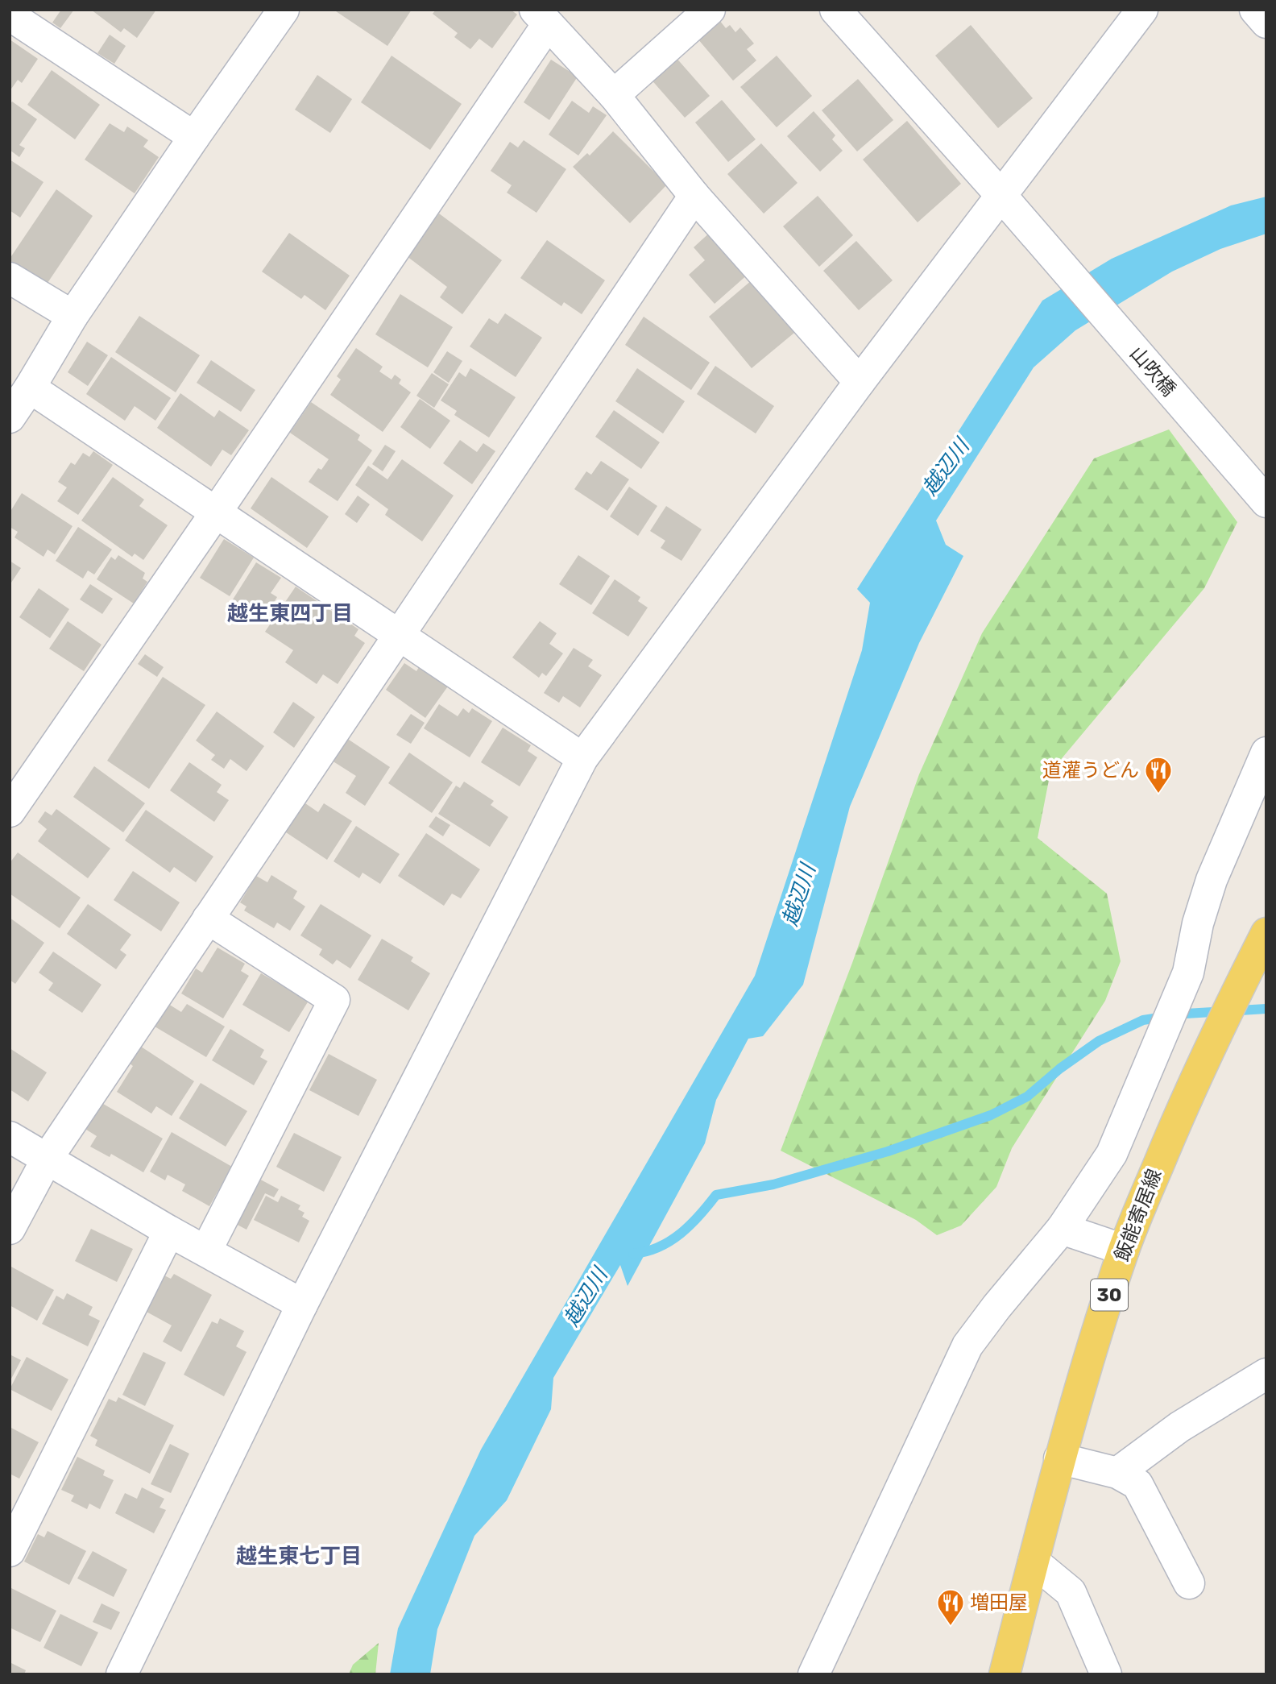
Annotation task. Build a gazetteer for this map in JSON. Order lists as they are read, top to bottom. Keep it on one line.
{"streets":{"main road":["飯能寄居線","30"],"street":["山吹橋"]},"districts":["越生東四丁目","越生東七丁目"],"water":["越辺川"],"places":{"restaurant":["道灌うどん","増田屋"]}}
